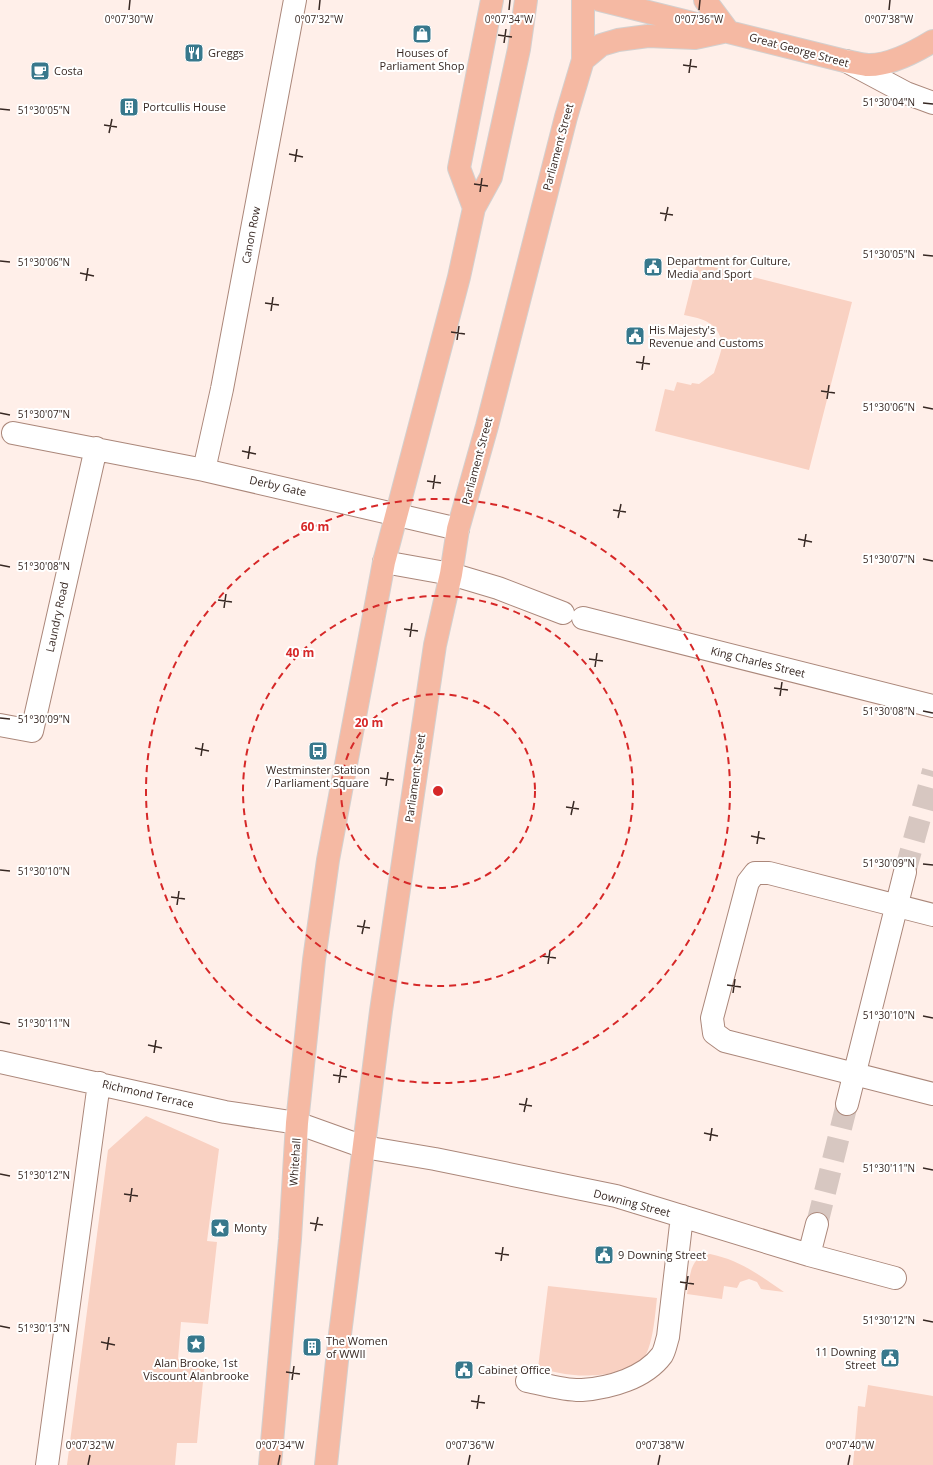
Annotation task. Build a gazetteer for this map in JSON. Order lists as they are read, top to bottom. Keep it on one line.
{"streets":{"main road":["Great George Street","Parliament Street","Whitehall"],"street":["Canon Row","Derby Gate","Laundry Road","King Charles Street","Richmond Terrace","Downing Street"]},"crossings":[["Great George Street","Parliament Street"],["Parliament Street","Derby Gate"],["Parliament Street","King Charles Street"],["Parliament Street","Richmond Terrace"],["Parliament Street","Downing Street"],["Canon Row","Derby Gate"],["Derby Gate","Laundry Road"],["King Charles Street","Whitehall"],["Richmond Terrace","Whitehall"],["Richmond Terrace","Downing Street"]],"places":{"shop":["Houses of Parliament Shop"],"restaurant":["Greggs"],"cafe":["Costa"],"building":["Portcullis House","The Women of WWII"],"public building":["Department for Culture, Media and Sport","His Majesty's Revenue and Customs","9 Downing Street","11 Downing Street","Cabinet Office"],"bus stop":["Westminster Station / Parliament Square"],"place":["Monty","Alan Brooke, 1st Viscount Alanbrooke"]},"coordinates":["0°07'30\"W","0°07'32\"W","0°07'34\"W","0°07'36\"W","0°07'38\"W","51°30'04\"N","51°30'05\"N","51°30'06\"N","51°30'07\"N","51°30'08\"N","51°30'09\"N","51°30'10\"N","51°30'11\"N","51°30'12\"N","51°30'13\"N","0°07'40\"W"],"rings":["60 m","40 m","20 m"]}
